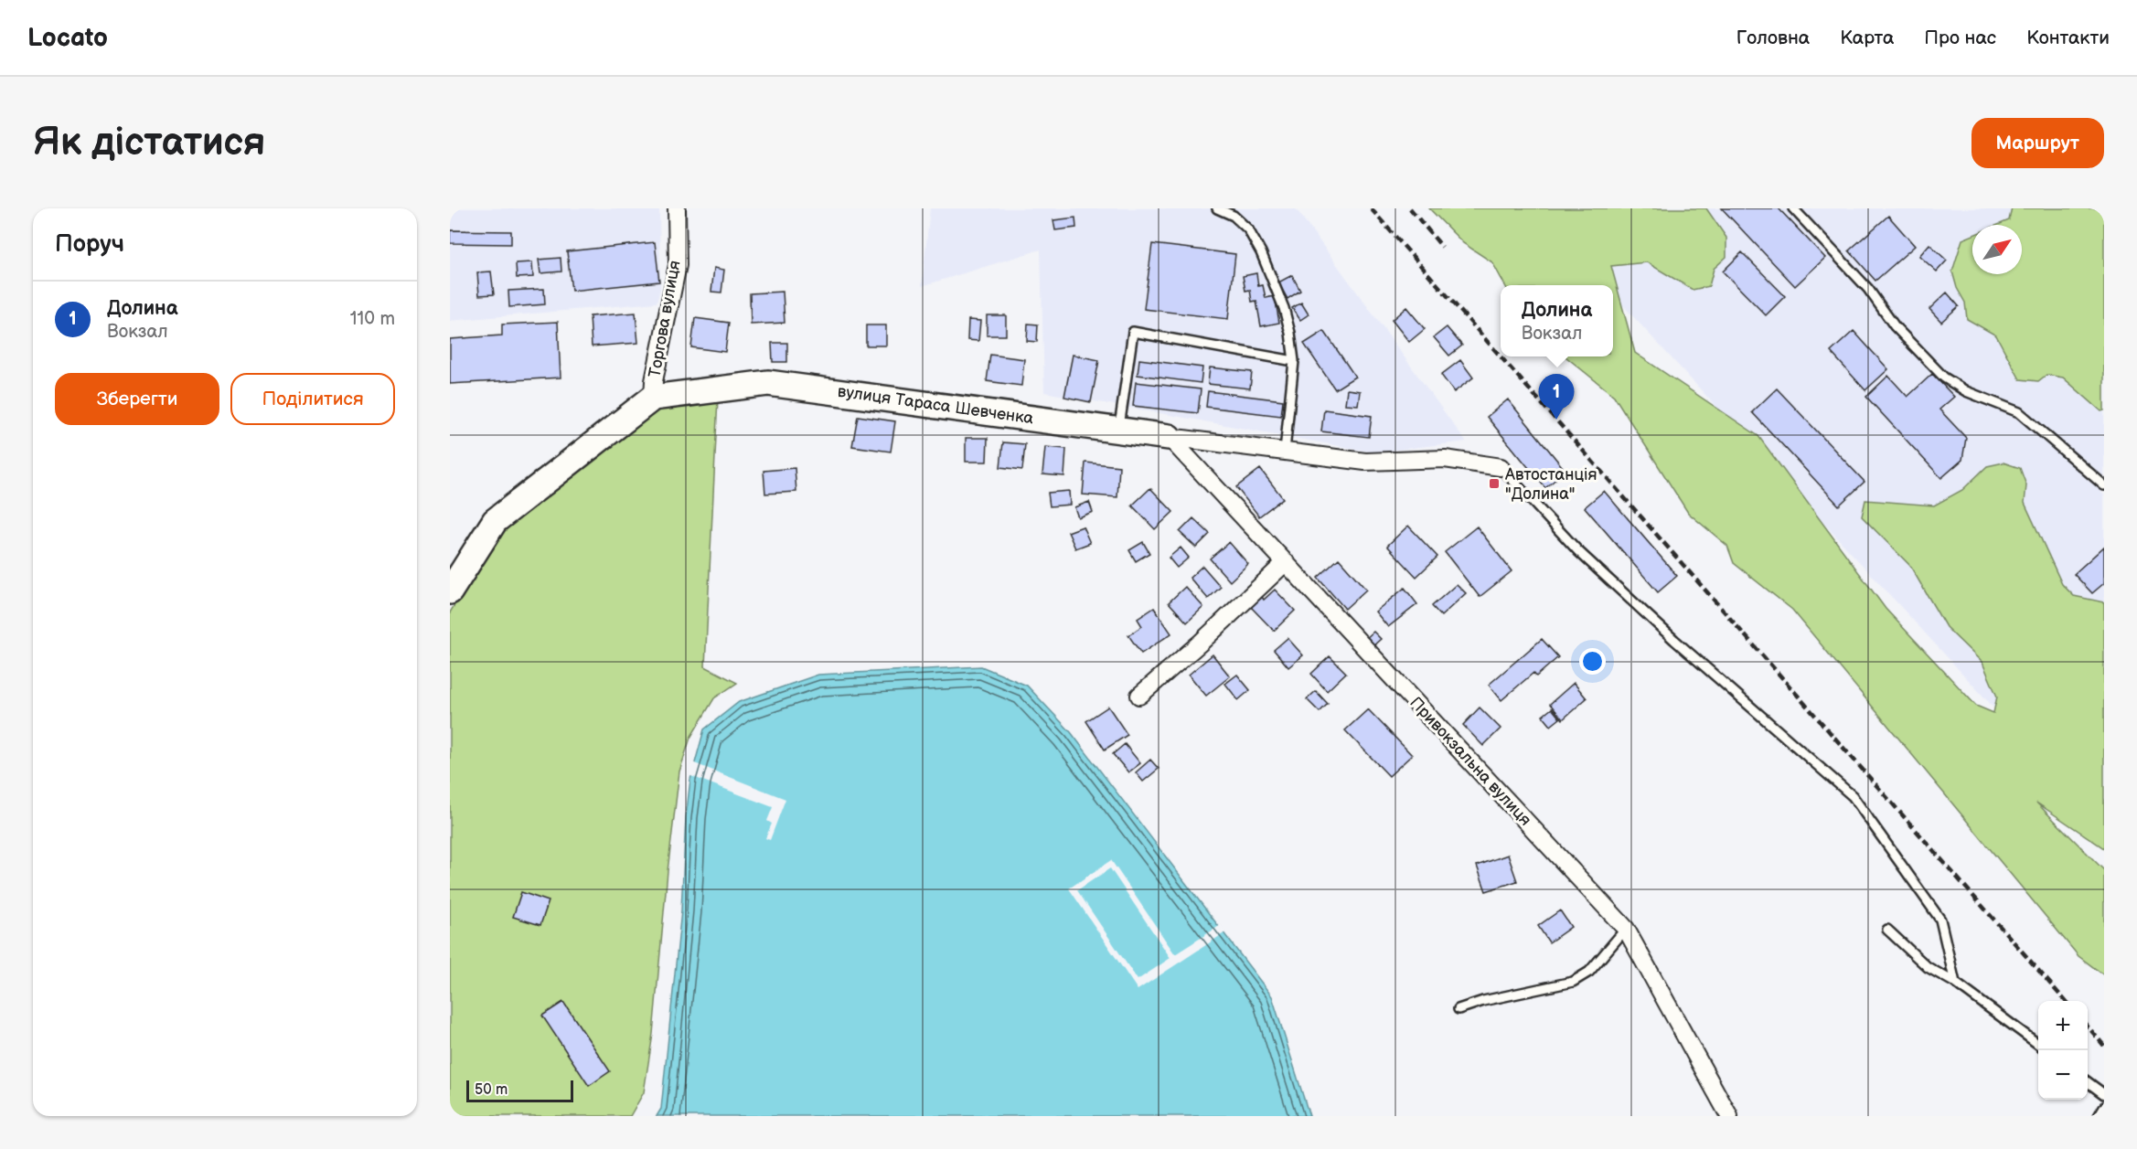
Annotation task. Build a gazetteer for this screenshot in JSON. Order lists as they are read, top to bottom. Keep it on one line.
{"streets":{"street":["Торгова вулиця","вулиця Тараса Шевченка","Привокзальна вулиця"]},"crossings":[["Торгова вулиця","вулиця Тараса Шевченка"],["вулиця Тараса Шевченка","Привокзальна вулиця"]],"places":{"transit":["Автостанція \"Долина\""]},"scale_bar":"50 m","north":"top right","page":{"header":"Locato","nav":["Головна","Карта","Про нас","Контакти"],"buttons":["Маршрут",["Зберегти","Поділитися"]],"title":"Як дістатися","heading":"Поруч","list":[{"mark":"1","name":"Долина","note":"Вокзал","value":"110 m"}],"popup":["Долина","Вокзал"],"pins":"1","map_buttons":["+","−"],"scale":"50 m"}}
